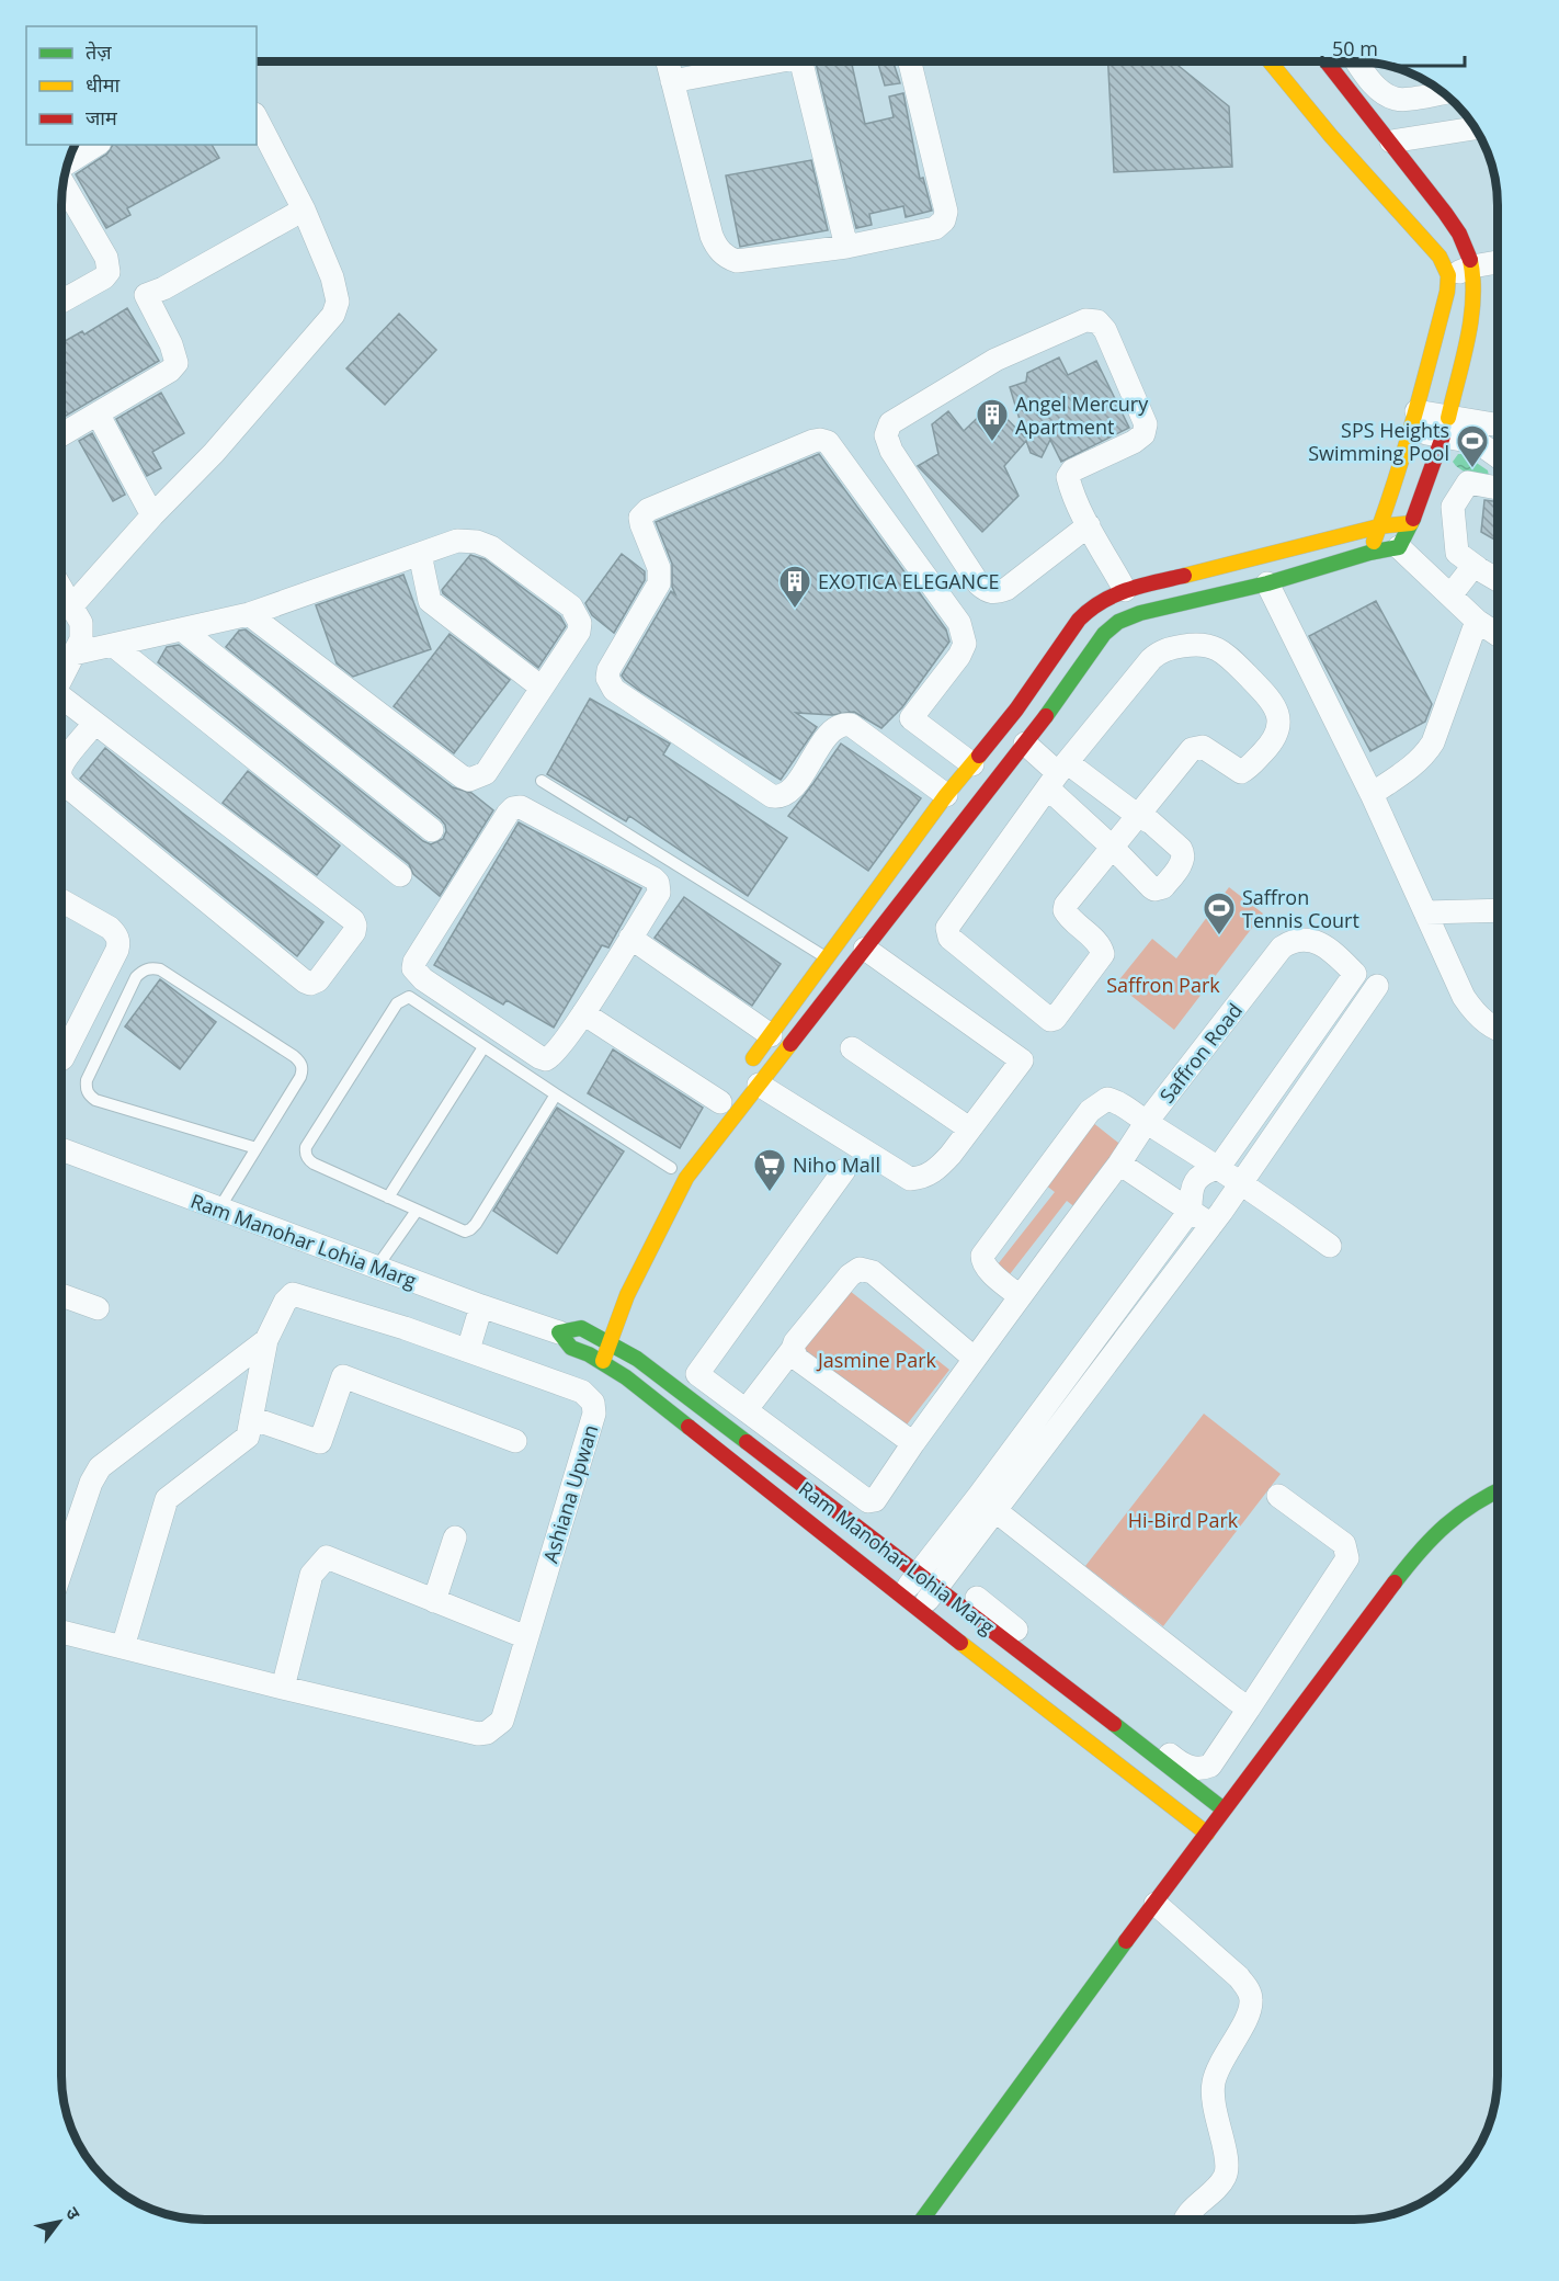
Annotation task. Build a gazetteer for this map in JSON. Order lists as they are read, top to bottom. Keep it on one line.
{"streets":{"street":["Saffron Road","Ram Manohar Lohia Marg","Ashiana Upwan"]},"parks":["Saffron Park","Jasmine Park","Hi-Bird Park"],"places":{"building":["Angel Mercury Apartment","EXOTICA ELEGANCE"],"sports":["SPS Heights Swimming Pool","Saffron Tennis Court"],"supermarket":["Niho Mall"]},"legend":["तेज़","धीमा","जाम"],"scale_bar":"50 m","north":"top right"}
